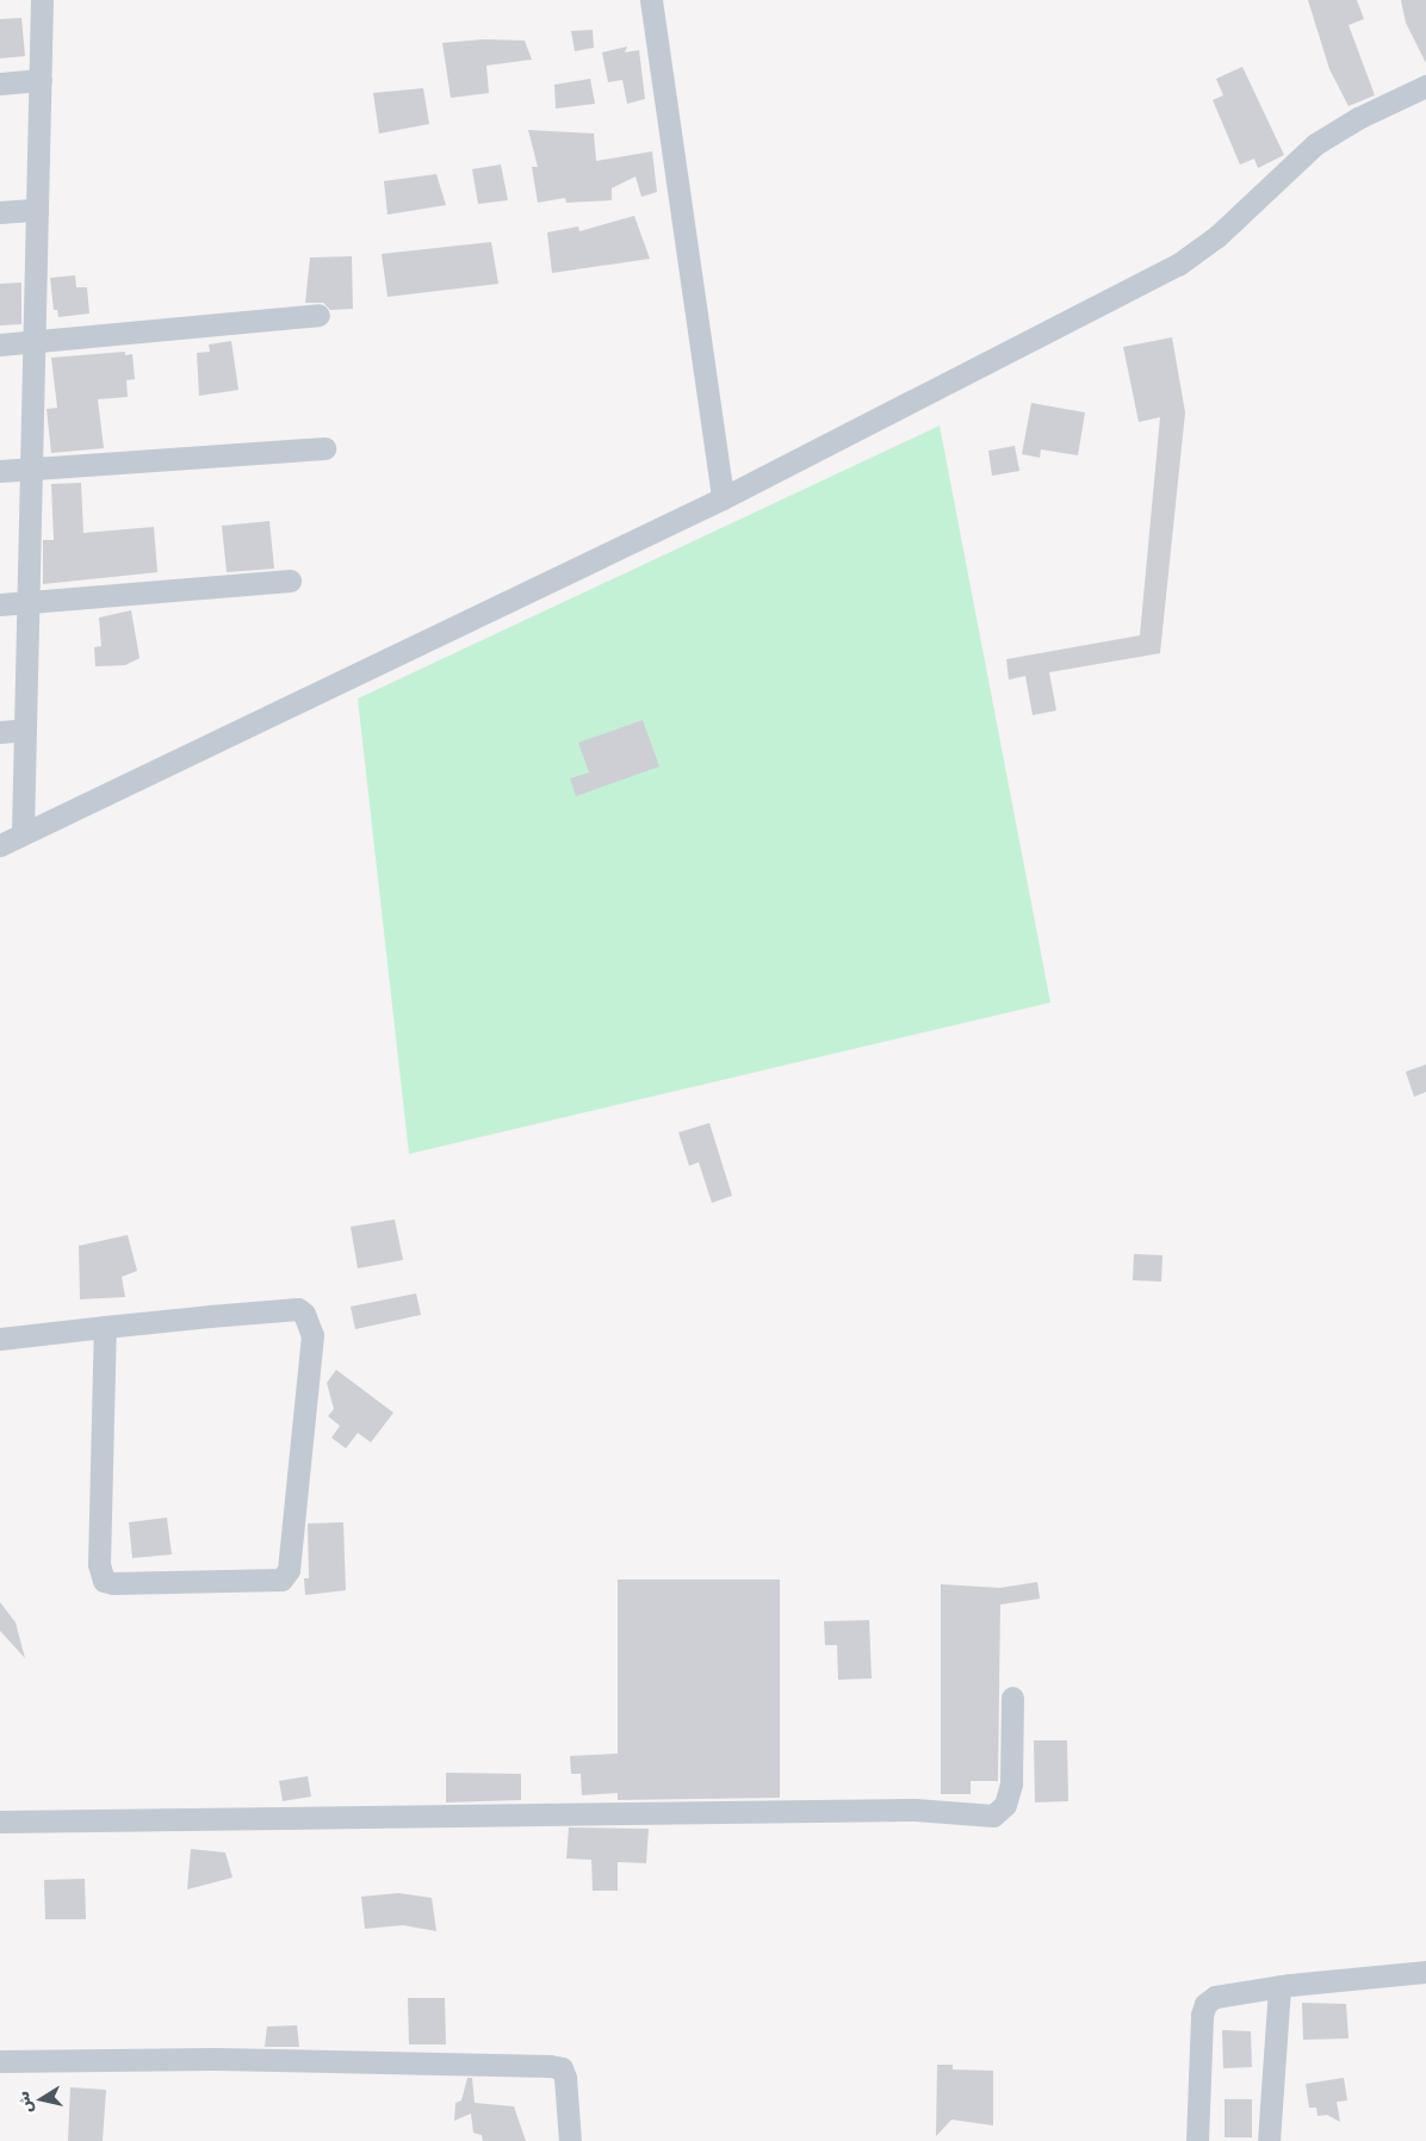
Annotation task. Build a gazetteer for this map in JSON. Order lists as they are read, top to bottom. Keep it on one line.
{"north":"left"}
